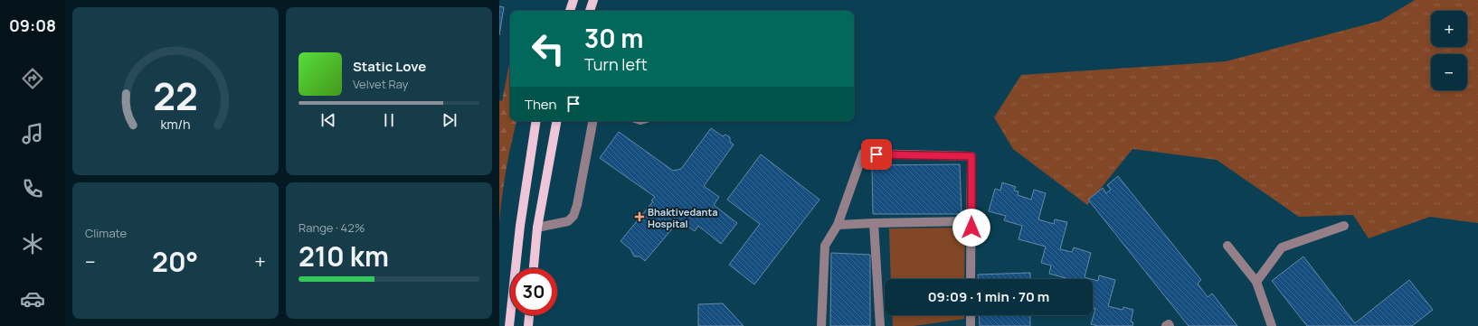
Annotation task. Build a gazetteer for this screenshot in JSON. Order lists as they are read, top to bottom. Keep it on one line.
{"places":{"health":["Bhaktivedanta Hospital"]},"page":{"tabs":"09:08","map_buttons":["+","−"],"turn":["30 m","Turn left"],"song":["Static Love","Velvet Ray"],"then":"Then","tile":["Climate",["Range · 42%","210 km"]],"heat":["−","20°","+"],"limit":"30","trip":"09:09 · 1 min · 70 m","gauge":["22","km/h"]}}
